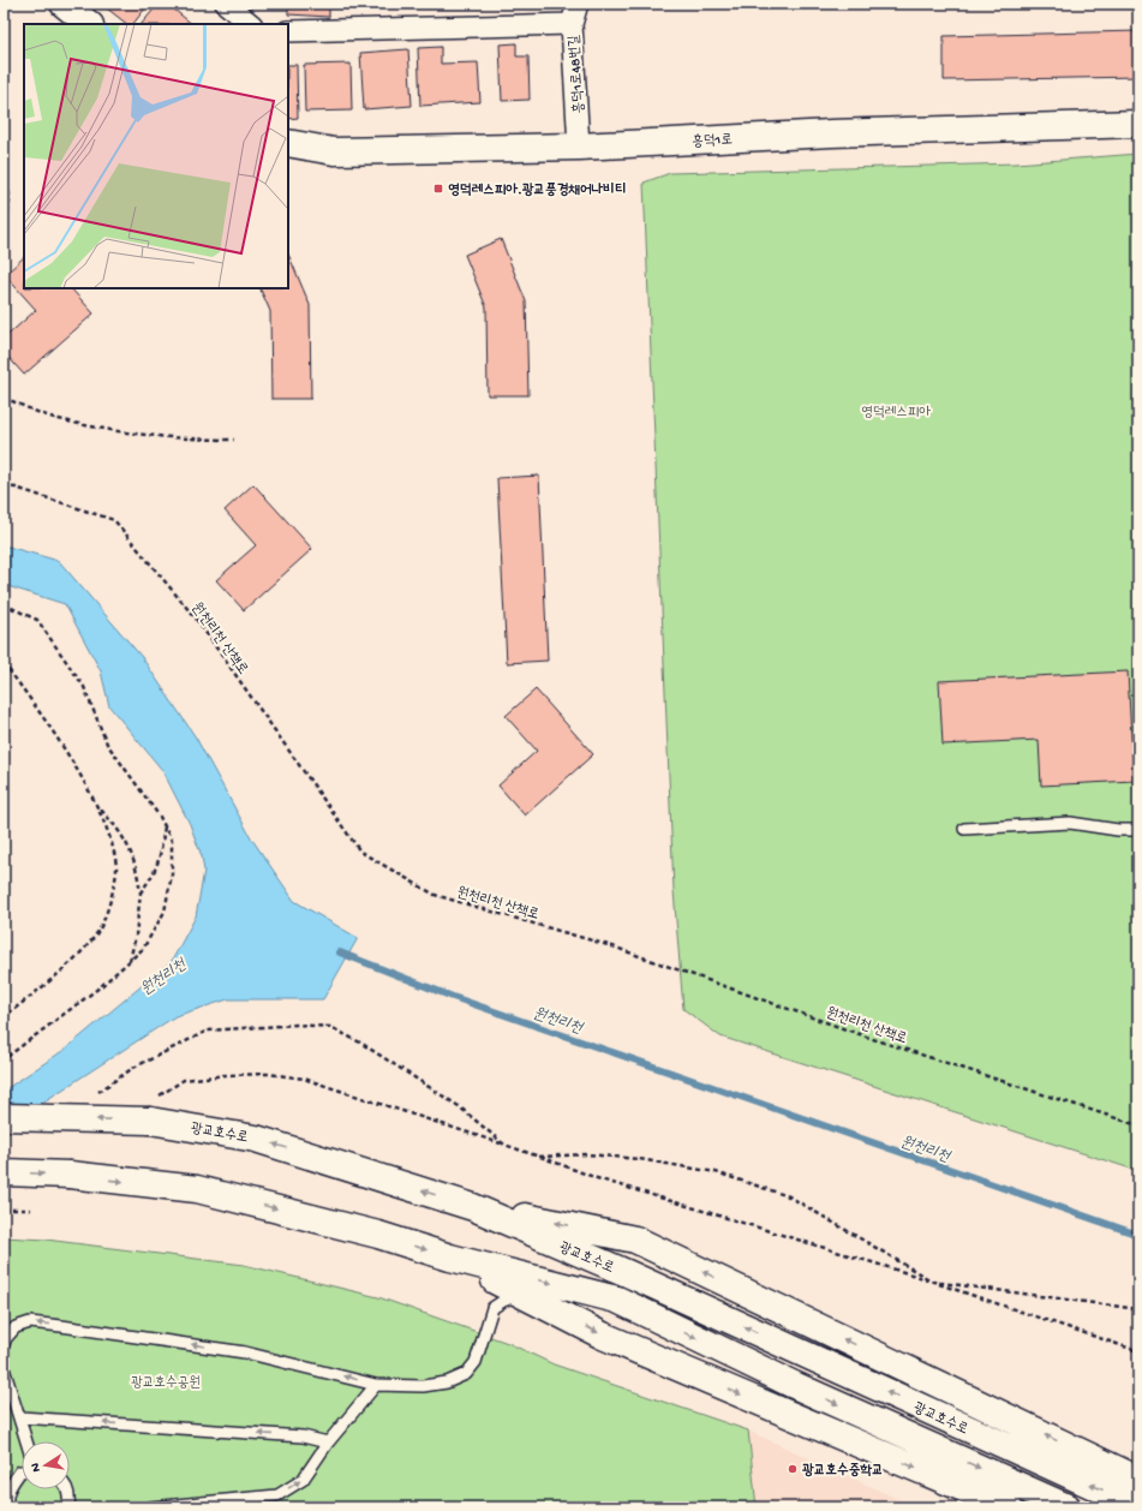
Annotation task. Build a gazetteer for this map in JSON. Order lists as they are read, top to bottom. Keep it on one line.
{"streets":{"main road":["흥덕1로","광교호수로"],"street":["흥덕1로48번길"],"path":["원천리천 산책로"]},"crossings":[["흥덕1로48번길","흥덕1로"]],"water":["원천리천"],"parks":["영덕레스피아","광교호수공원"],"places":{"transit":["영덕레스피아.광교풍경채어나비티"],"other":["광교호수중학교"]},"north":"left"}
